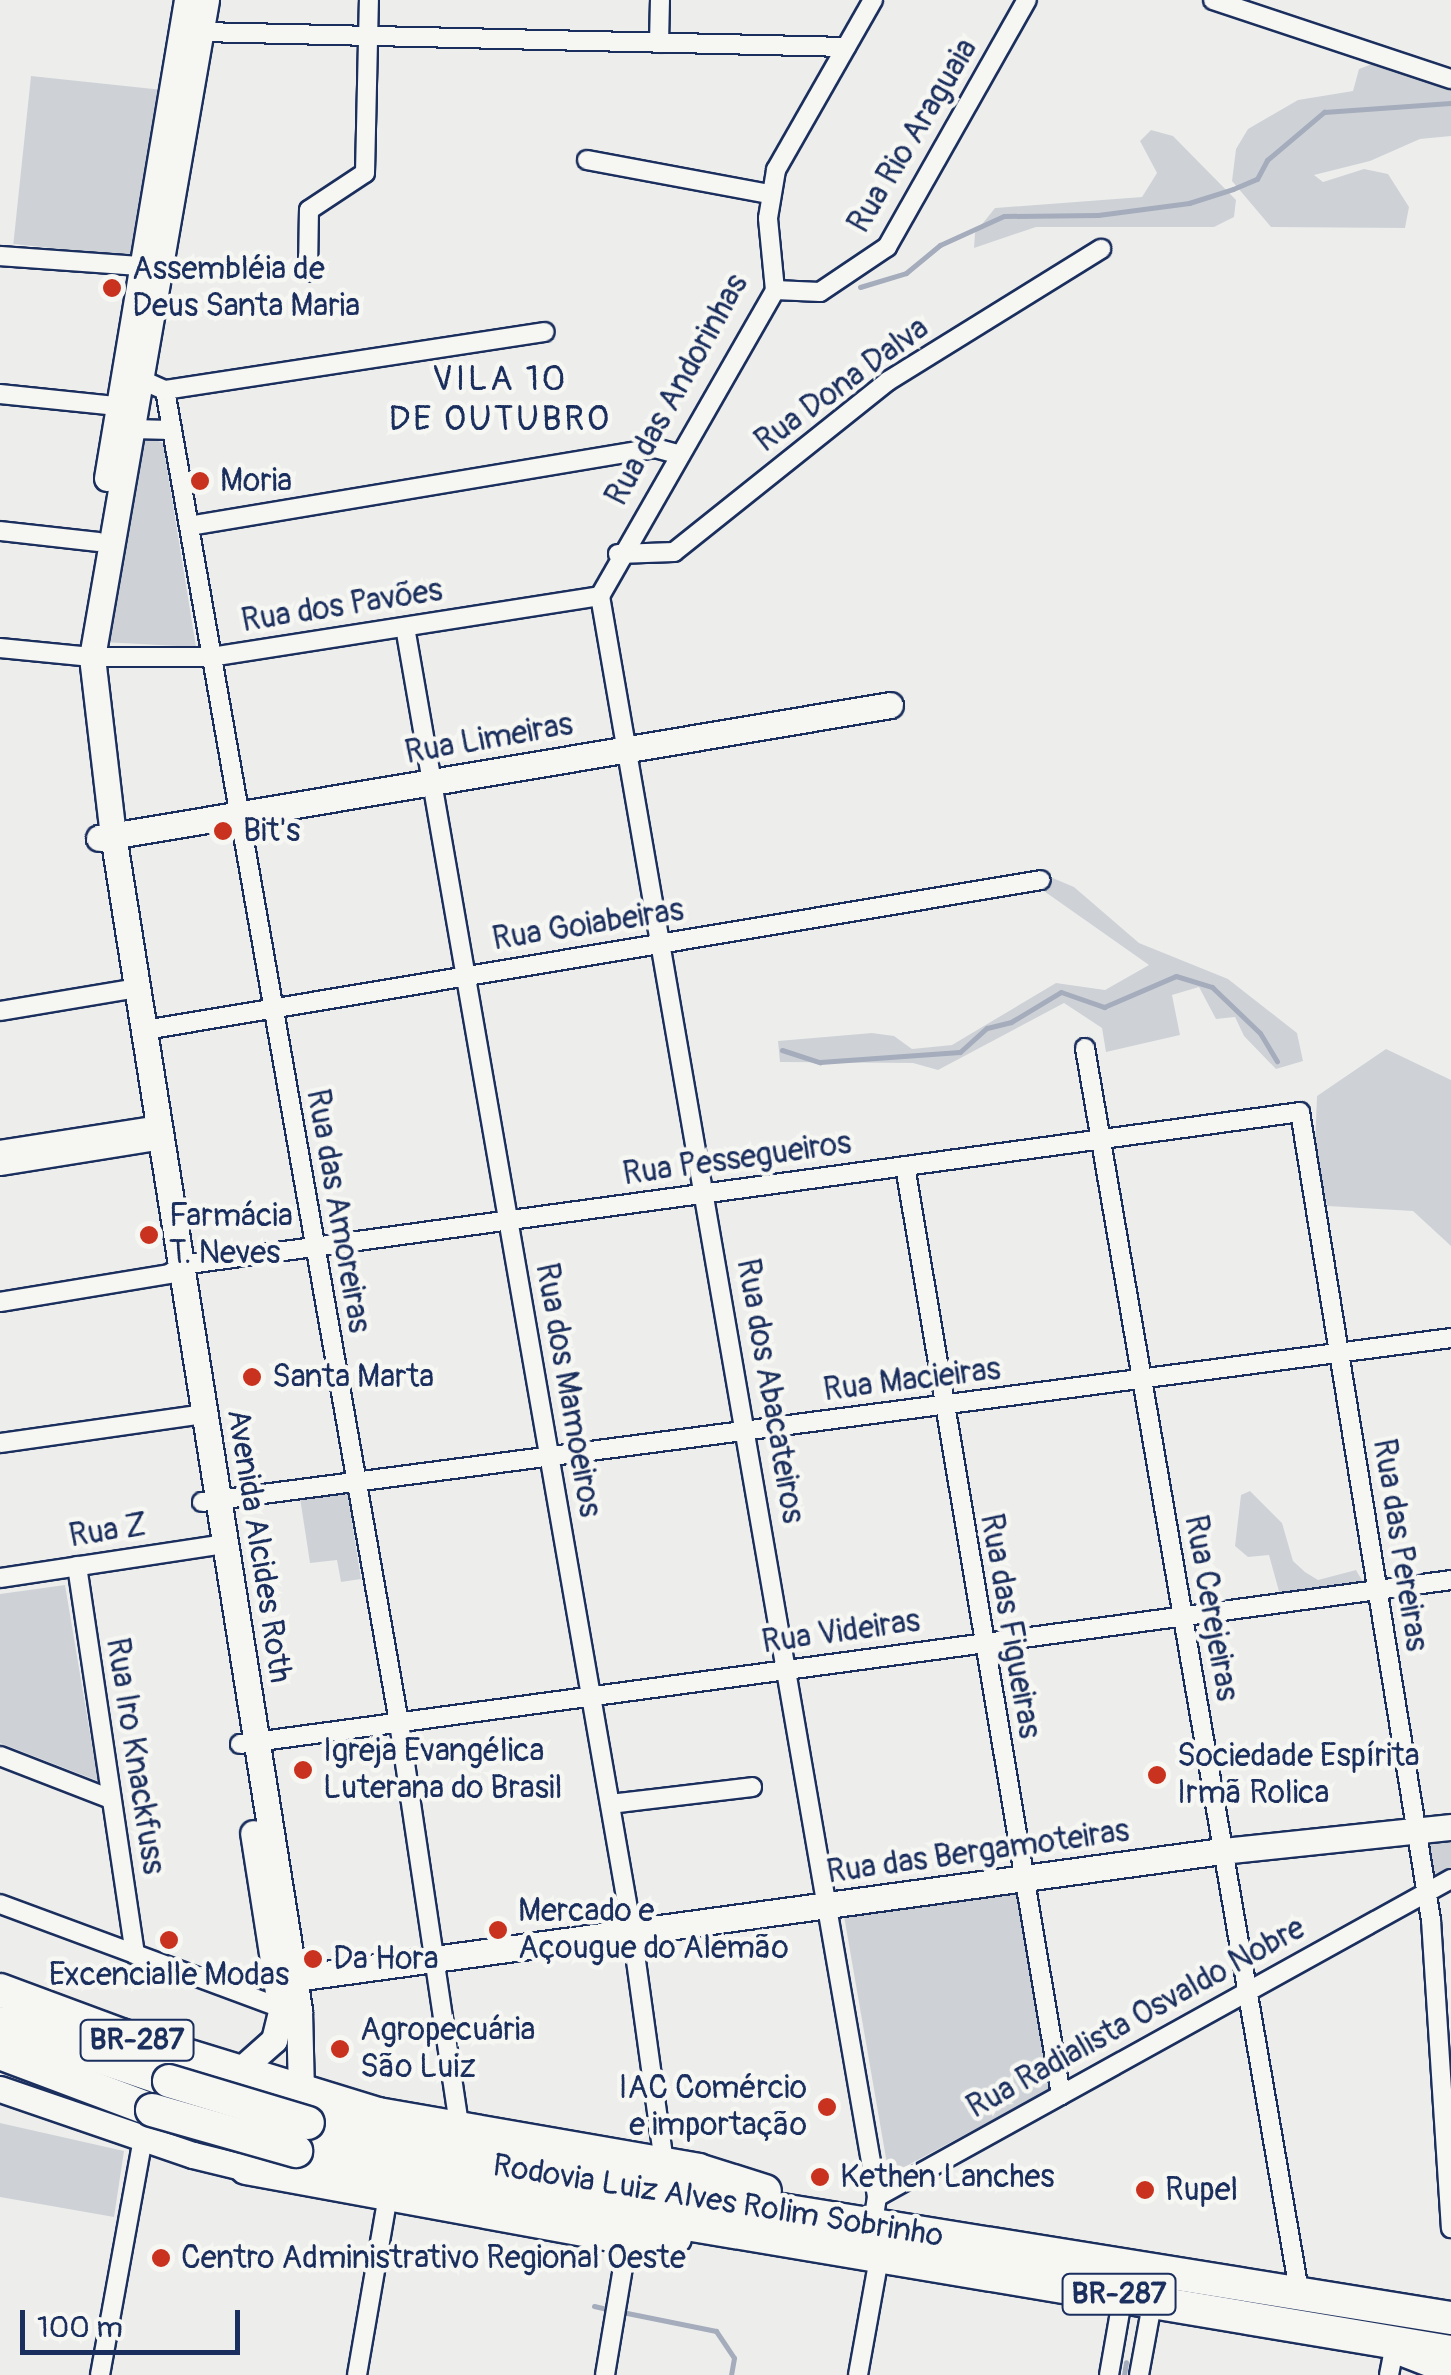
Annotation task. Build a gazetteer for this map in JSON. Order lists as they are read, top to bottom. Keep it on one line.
{"streets":{"highway":["BR-287","Rodovia Luiz Alves Rolim Sobrinho"],"street":["Rua Rio Araguaia","Rua Dona Dalva","Rua das Andorinhas","Rua dos Pavões","Rua Limeiras","Rua Goiabeiras","Rua Pessegueiros","Rua das Amoreiras","Rua Macieiras","Rua dos Mamoeiros","Rua dos Abacateiros","Rua Z","Rua das Pereiras","Avenida Alcides Roth","Rua Cerejeiras","Rua das Figueiras","Rua Videiras","Rua Iro Knackfuss","Rua das Bergamoteiras","Rua Radialista Osvaldo Nobre"]},"crossings":[["Rua Rio Araguaia","Rua das Andorinhas"],["Rua Dona Dalva","Rua das Andorinhas"],["Rua das Andorinhas","Rua dos Pavões"],["Rua das Andorinhas","Rua dos Abacateiros"],["Rua dos Pavões","Rua das Amoreiras"],["Rua dos Pavões","Rua dos Mamoeiros"],["Rua dos Pavões","Rua dos Abacateiros"],["Rua dos Pavões","Avenida Alcides Roth"],["Rua Limeiras","Rua das Amoreiras"],["Rua Limeiras","Rua dos Mamoeiros"],["Rua Limeiras","Rua dos Abacateiros"],["Rua Limeiras","Avenida Alcides Roth"],["Rua Goiabeiras","Rua das Amoreiras"],["Rua Goiabeiras","Rua dos Mamoeiros"],["Rua Goiabeiras","Rua dos Abacateiros"],["Rua Goiabeiras","Avenida Alcides Roth"],["Rua Pessegueiros","Rua das Amoreiras"],["Rua Pessegueiros","Rua dos Mamoeiros"],["Rua Pessegueiros","Rua dos Abacateiros"],["Rua Pessegueiros","Rua das Pereiras"],["Rua Pessegueiros","Avenida Alcides Roth"],["Rua Pessegueiros","Rua Cerejeiras"],["Rua Pessegueiros","Rua das Figueiras"],["Rua das Amoreiras","Rua Macieiras"],["Rua das Amoreiras","Rua Videiras"],["Rua das Amoreiras","Rua das Bergamoteiras"],["Rua das Amoreiras","BR-287"],["Rua Macieiras","Rua dos Mamoeiros"],["Rua Macieiras","Rua dos Abacateiros"],["Rua Macieiras","Rua das Pereiras"],["Rua Macieiras","Avenida Alcides Roth"],["Rua Macieiras","Rua Cerejeiras"],["Rua Macieiras","Rua das Figueiras"],["Rua dos Mamoeiros","Rua Videiras"],["Rua dos Mamoeiros","Rua das Bergamoteiras"],["Rua dos Mamoeiros","BR-287"],["Rua dos Abacateiros","Rua Videiras"],["Rua dos Abacateiros","Rua das Bergamoteiras"],["Rua dos Abacateiros","Rua Radialista Osvaldo Nobre"],["Rua dos Abacateiros","Rodovia Luiz Alves Rolim Sobrinho"],["Rua Z","Avenida Alcides Roth"],["Rua Z","Rua Iro Knackfuss"],["Rua das Pereiras","Rua Videiras"],["Rua das Pereiras","Rua das Bergamoteiras"],["Rua das Pereiras","Rua Radialista Osvaldo Nobre"],["Avenida Alcides Roth","Rua Videiras"],["Avenida Alcides Roth","Rua das Bergamoteiras"],["Avenida Alcides Roth","BR-287"],["Avenida Alcides Roth","Rodovia Luiz Alves Rolim Sobrinho"],["Rua Cerejeiras","Rua Videiras"],["Rua Cerejeiras","Rua das Bergamoteiras"],["Rua Cerejeiras","Rua Radialista Osvaldo Nobre"],["Rua Cerejeiras","Rodovia Luiz Alves Rolim Sobrinho"],["Rua das Figueiras","Rua Videiras"],["Rua das Figueiras","Rua das Bergamoteiras"],["Rua das Figueiras","Rua Radialista Osvaldo Nobre"],["Rua Radialista Osvaldo Nobre","Rodovia Luiz Alves Rolim Sobrinho"],["BR-287","Rodovia Luiz Alves Rolim Sobrinho"]],"districts":["VILA 10 DE OUTUBRO"],"places":["Assembléia de Deus Santa Maria","Moria","Bit's","Farmácia T. Neves","Santa Marta","Igreja Evangélica Luterana do Brasil","Sociedade Espírita Irmã Rolica","Mercado e Açougue do Alemão","Excencialle Modas","Da Hora","Agropecuária São Luiz","IAC Comércio e importação","Kethen Lanches","Rupel","Centro Administrativo Regional Oeste"],"scale_bar":"100 m"}
